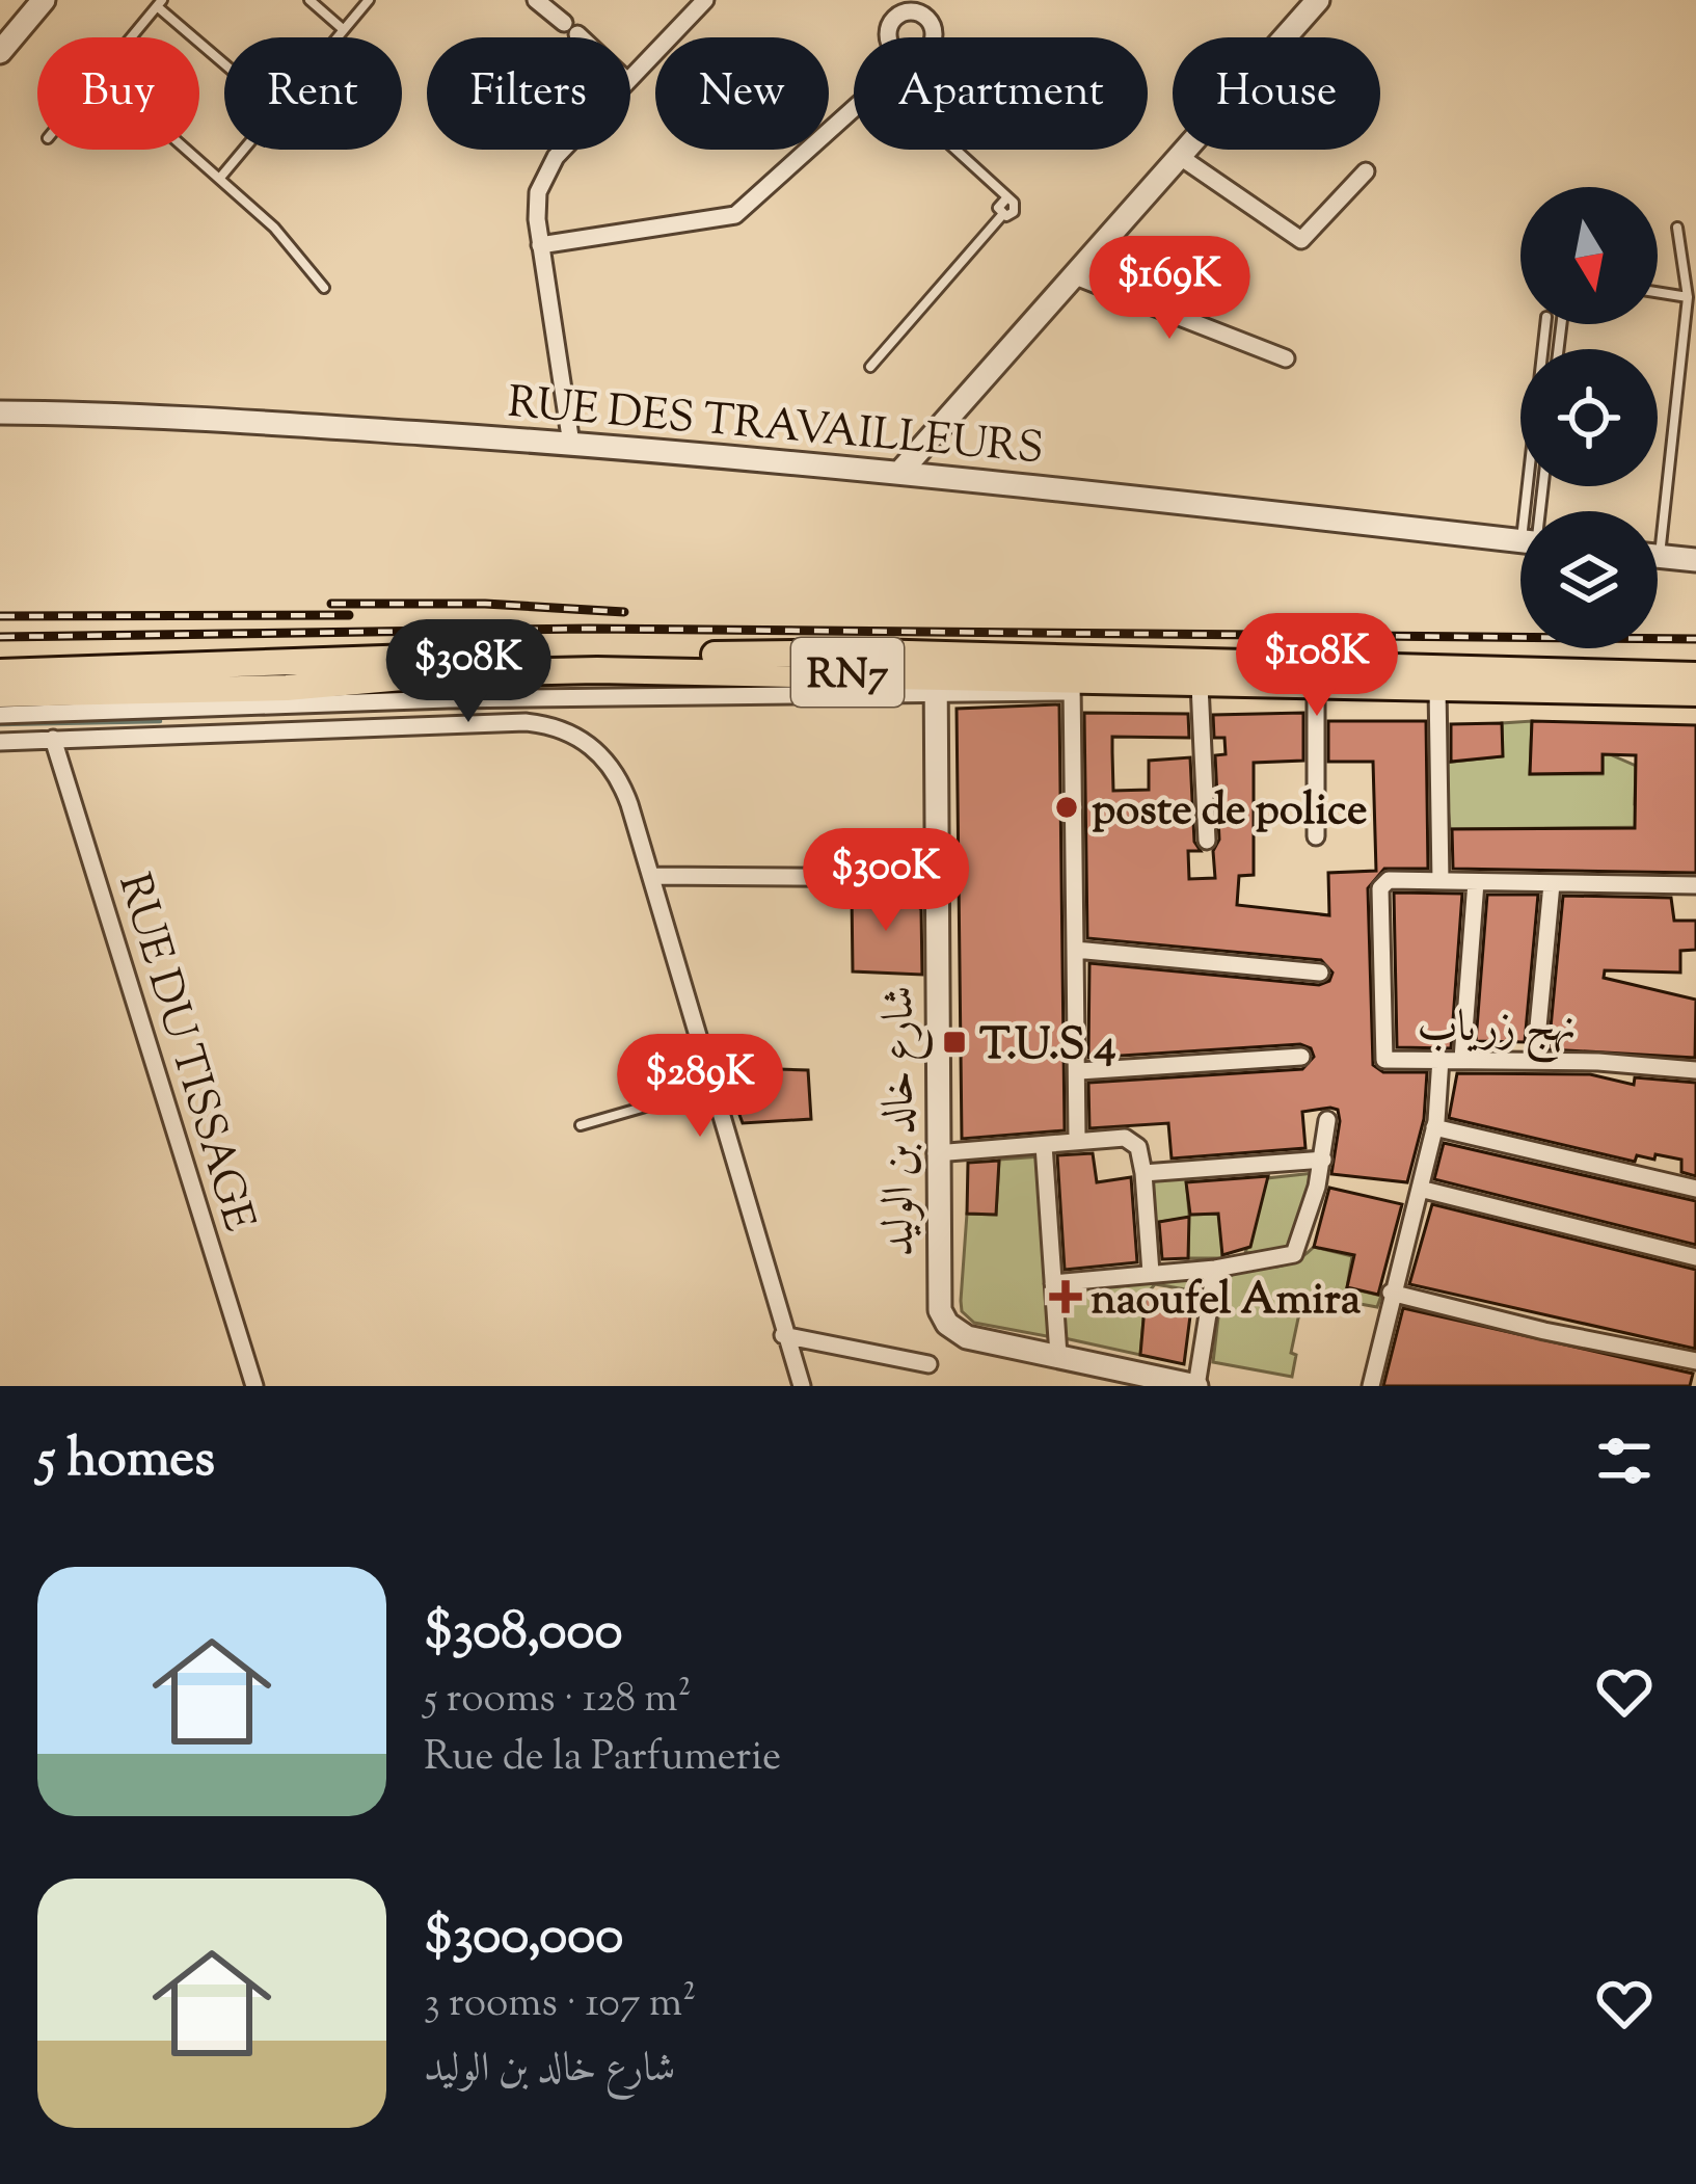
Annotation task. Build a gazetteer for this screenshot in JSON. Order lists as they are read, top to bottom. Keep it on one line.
{"streets":{"main road":["RN7"],"street":["RUE DES TRAVAILLEURS","نهج زرياب","RUE DU TISSAGE","شارع خالد بن الوليد"]},"crossings":[["RN7","شارع خالد بن الوليد"]],"places":{"other":["poste de police"],"transit":["T.U.S 4"],"health":["naoufel Amira"]},"north":"bottom","page":{"chip":["Buy","Rent","Filters","New","Apartment","House"],"price":["$169K","$108K","$308K","$300K","$289K"],"heading":"5 homes","list":[{"name":"$308,000","note":"5 rooms · 128 m² · Rue de la Parfumerie"},{"name":"$300,000","note":"3 rooms · 107 m² · شارع خالد بن الوليد"}]}}
